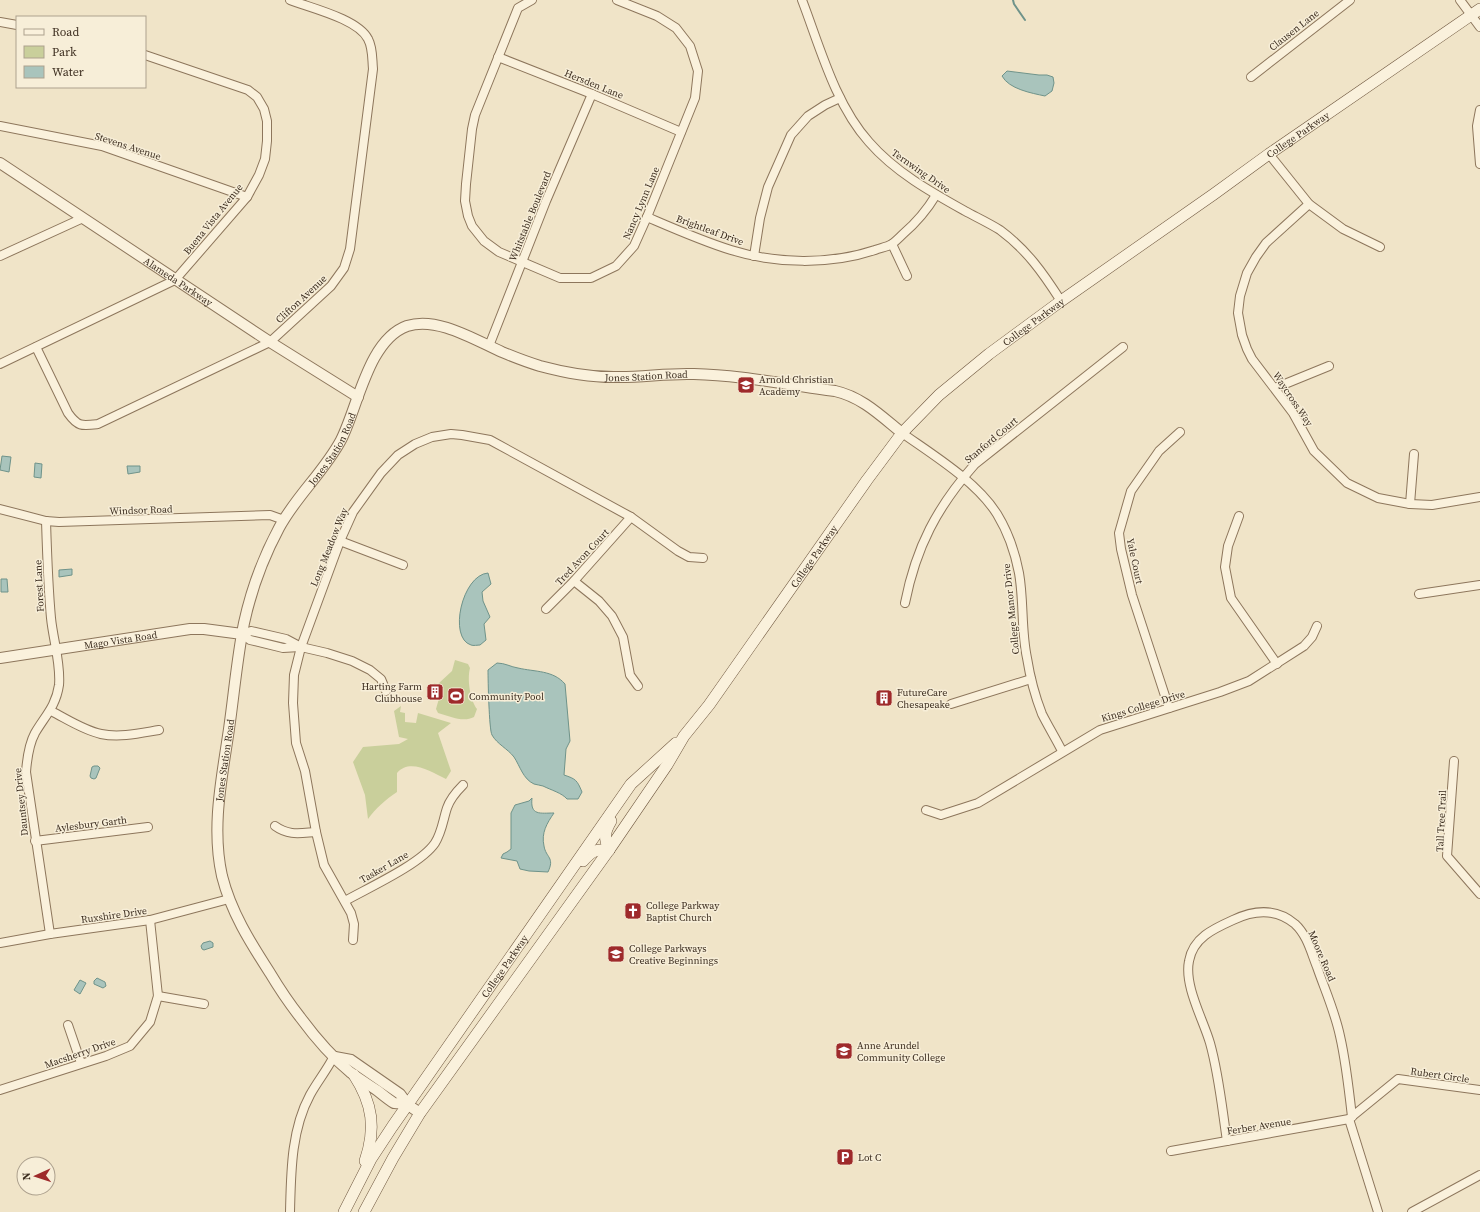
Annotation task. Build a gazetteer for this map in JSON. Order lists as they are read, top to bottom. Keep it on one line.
{"streets":{"main road":["College Parkway"],"street":["Clausen Lane","Hersden Lane","Stevens Avenue","Ternwing Drive","Nancy Lynn Lane","Whitstable Boulevard","Buena Vista Avenue","Brightleaf Drive","Alameda Parkway","Clifton Avenue","Jones Station Road","Waycross Way","Stanford Court","Windsor Road","Long Meadow Way","Tred Avon Court","Yale Court","Forest Lane","College Manor Drive","Mago Vista Road","Kings College Drive","Dauntsey Drive","Tall Tree Trail","Aylesbury Garth","Tasker Lane","Ruxshire Drive","Moore Road","Macsherry Drive","Rubert Circle","Ferber Avenue"]},"crossings":[["Hersden Lane","Nancy Lynn Lane"],["Hersden Lane","Whitstable Boulevard"],["College Parkway","Ternwing Drive"],["College Parkway","Jones Station Road"],["College Parkway","College Manor Drive"],["Stevens Avenue","Buena Vista Avenue"],["Ternwing Drive","Brightleaf Drive"],["Nancy Lynn Lane","Whitstable Boulevard"],["Nancy Lynn Lane","Brightleaf Drive"],["Whitstable Boulevard","Jones Station Road"],["Buena Vista Avenue","Alameda Parkway"],["Buena Vista Avenue","Clifton Avenue"],["Alameda Parkway","Clifton Avenue"],["Alameda Parkway","Jones Station Road"],["Jones Station Road","Windsor Road"],["Jones Station Road","College Manor Drive"],["Jones Station Road","Mago Vista Road"],["Jones Station Road","Ruxshire Drive"],["Stanford Court","College Manor Drive"],["Windsor Road","Forest Lane"],["Long Meadow Way","Tred Avon Court"],["Long Meadow Way","Tasker Lane"],["Yale Court","Kings College Drive"],["Forest Lane","Mago Vista Road"],["Forest Lane","Dauntsey Drive"],["College Manor Drive","Kings College Drive"],["Mago Vista Road","Dauntsey Drive"],["Dauntsey Drive","Aylesbury Garth"],["Dauntsey Drive","Ruxshire Drive"],["Ruxshire Drive","Macsherry Drive"],["Moore Road","Rubert Circle"],["Moore Road","Ferber Avenue"],["Rubert Circle","Ferber Avenue"]],"places":{"school or university":["Arnold Christian Academy","College Parkways Creative Beginnings","Anne Arundel Community College"],"building":["Harting Farm Clubhouse","FutureCare Chesapeake"],"sports":["Community Pool"],"church":["College Parkway Baptist Church"],"parking":["Lot C"]},"legend":["Road","Park","Water"],"north":"left"}
